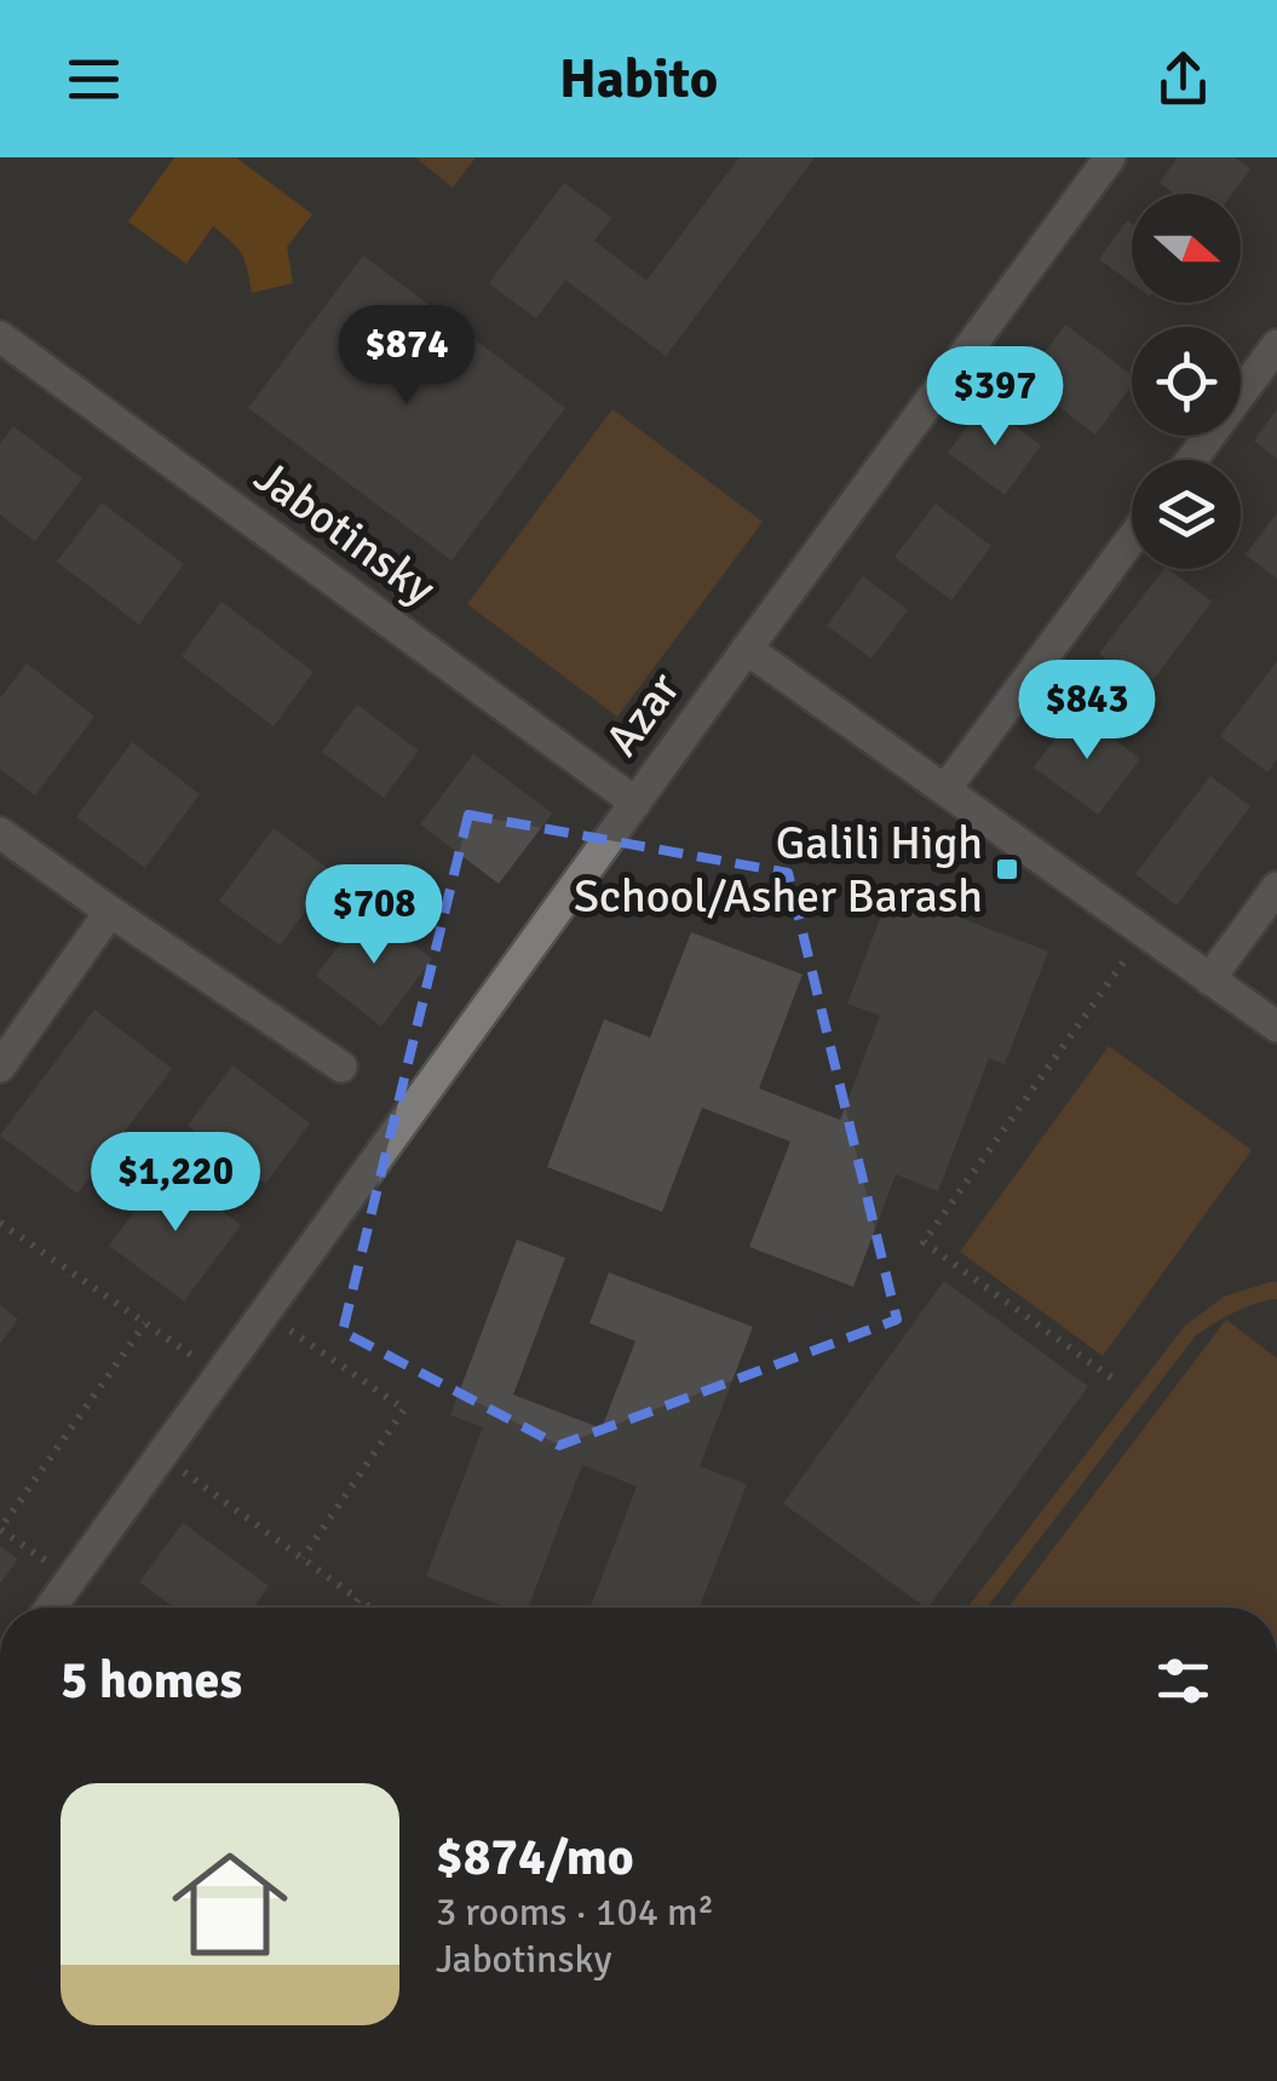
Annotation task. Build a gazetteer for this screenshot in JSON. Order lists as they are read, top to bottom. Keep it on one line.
{"streets":{"street":["Jabotinsky","Azar"]},"crossings":[["Jabotinsky","Azar"]],"places":{"transit":["Galili High School/Asher Barash"]},"north":"right","page":{"header":"Habito","price":["$874","$397","$843","$708","$1,220"],"heading":"5 homes","list":[{"name":"$874/mo","note":"3 rooms · 104 m² · Jabotinsky"}]}}
